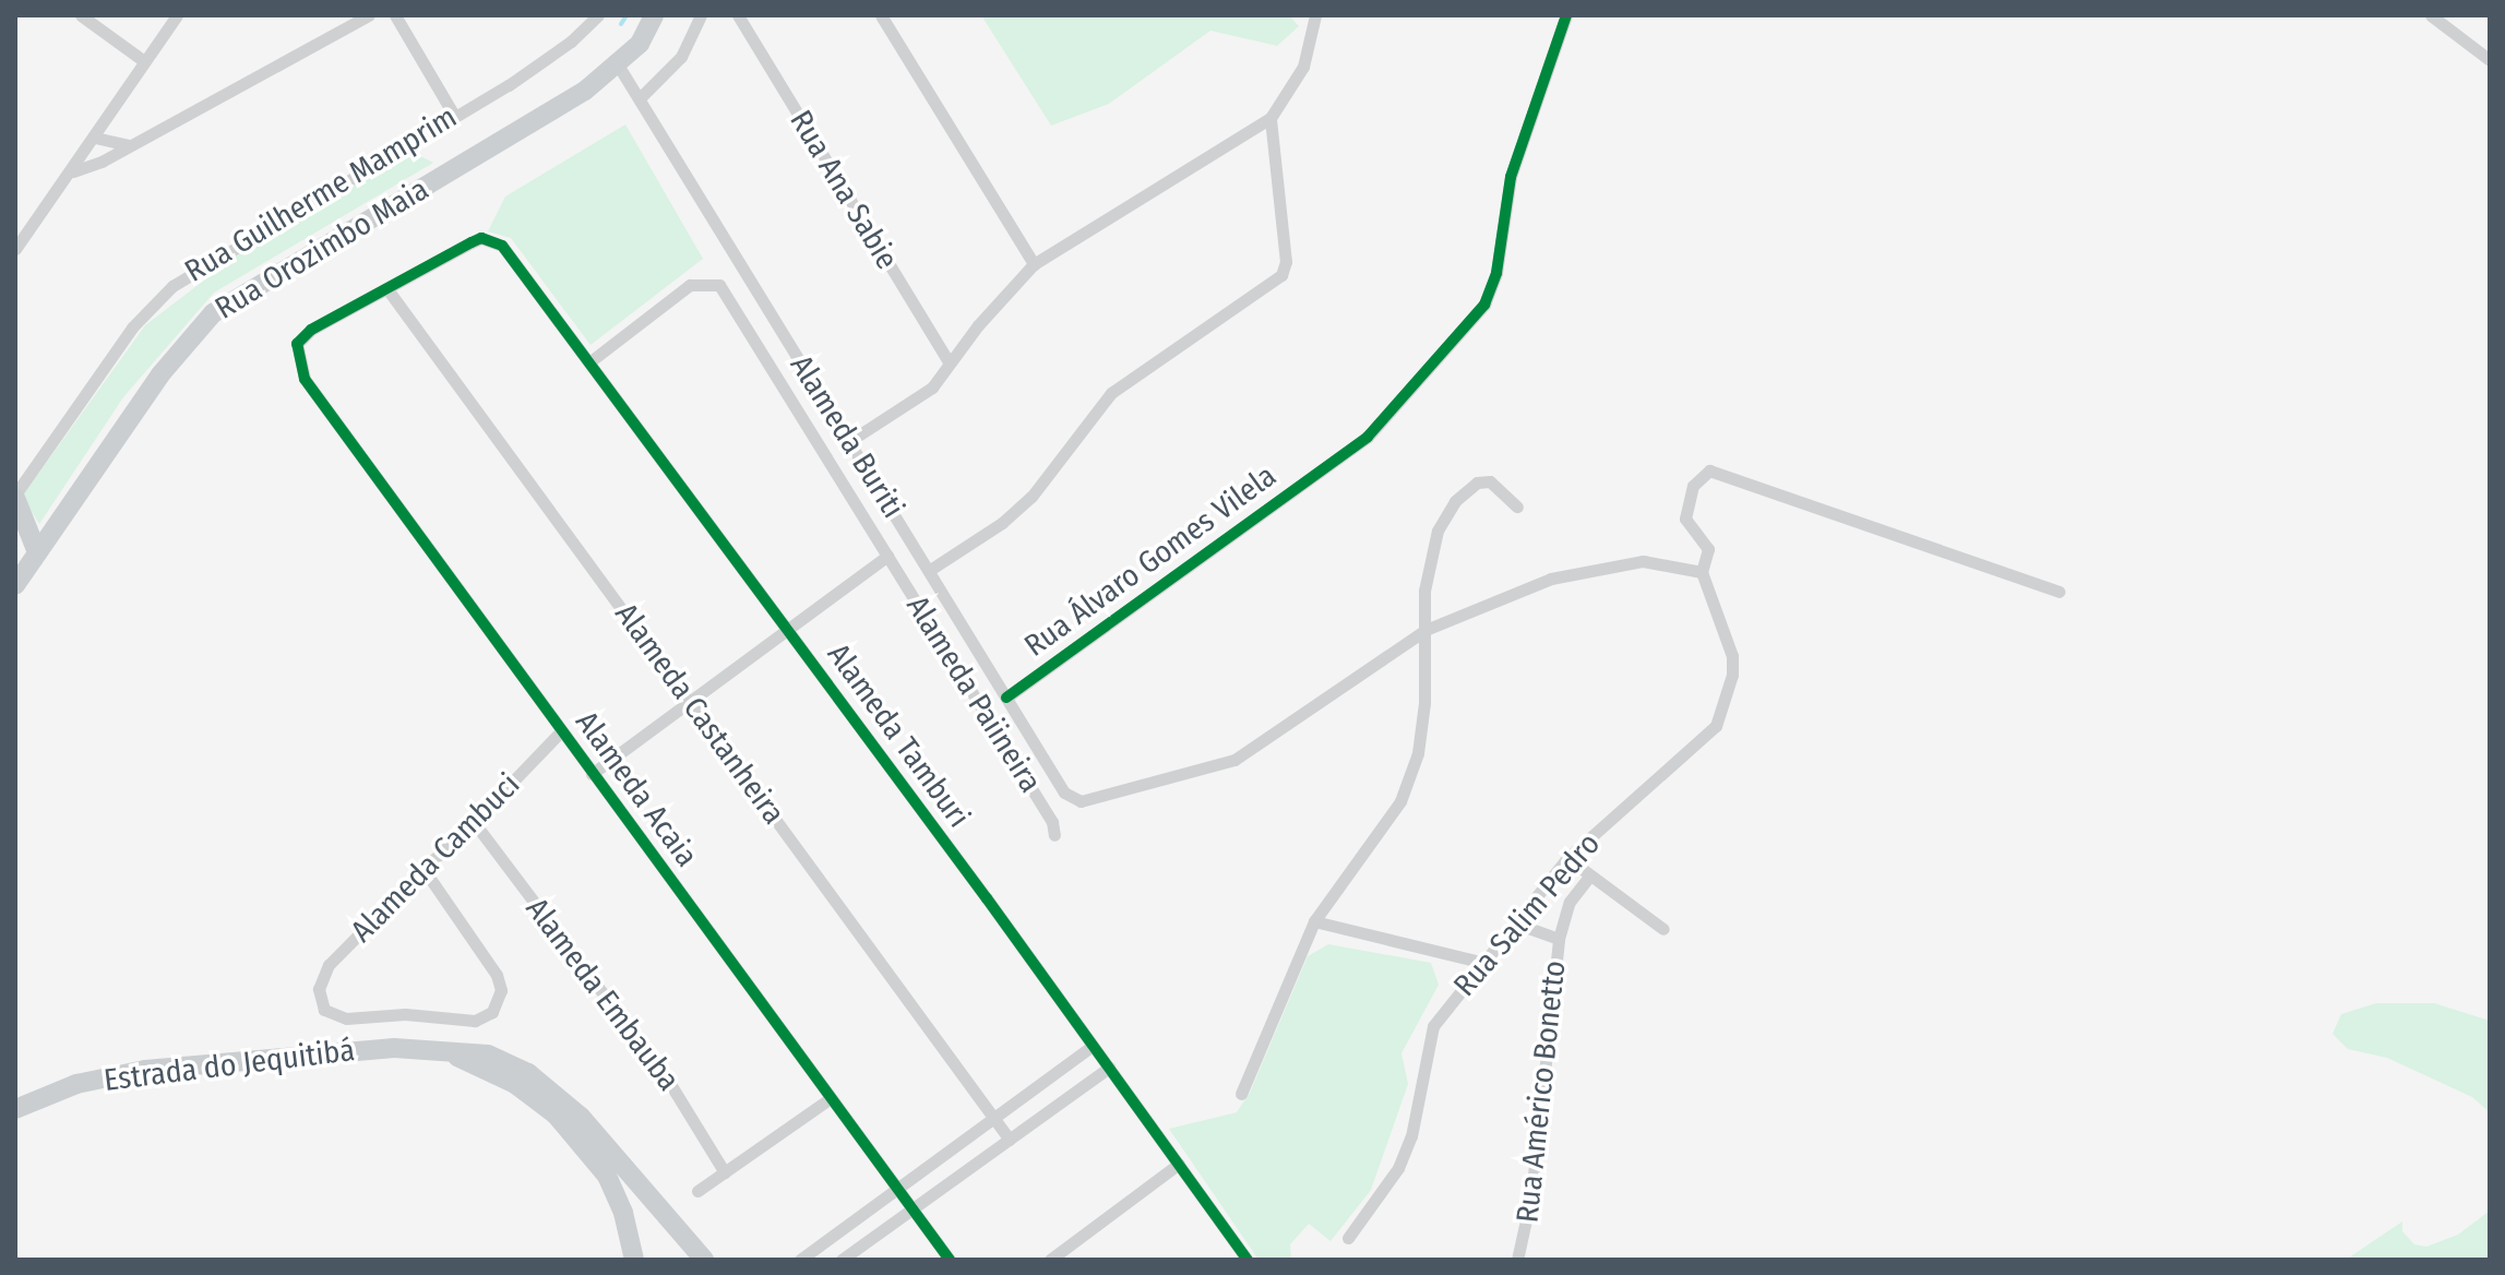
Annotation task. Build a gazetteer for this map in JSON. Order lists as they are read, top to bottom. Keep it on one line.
{"streets":{"main road":["Rua Orozimbo Maia","Estrada do Jequitibá"],"street":["Rua Ana Sabie","Rua Guilherme Mamprim","Alameda Buriti","Rua Álvaro Gomes Vilela","Alameda Paiineira","Alameda Castanheira","Alameda Tamburi","Alameda Acaia","Alameda Cambuci","Rua Salim Pedro","Alameda Embauba","Rua Américo Bonetto"]},"crossings":[["Rua Orozimbo Maia","Alameda Buriti"],["Alameda Buriti","Rua Álvaro Gomes Vilela"],["Alameda Paiineira","Alameda Tamburi"],["Alameda Castanheira","Alameda Tamburi"],["Alameda Castanheira","Alameda Acaia"],["Alameda Tamburi","Alameda Acaia"],["Alameda Acaia","Alameda Cambuci"],["Alameda Cambuci","Alameda Embauba"]]}
